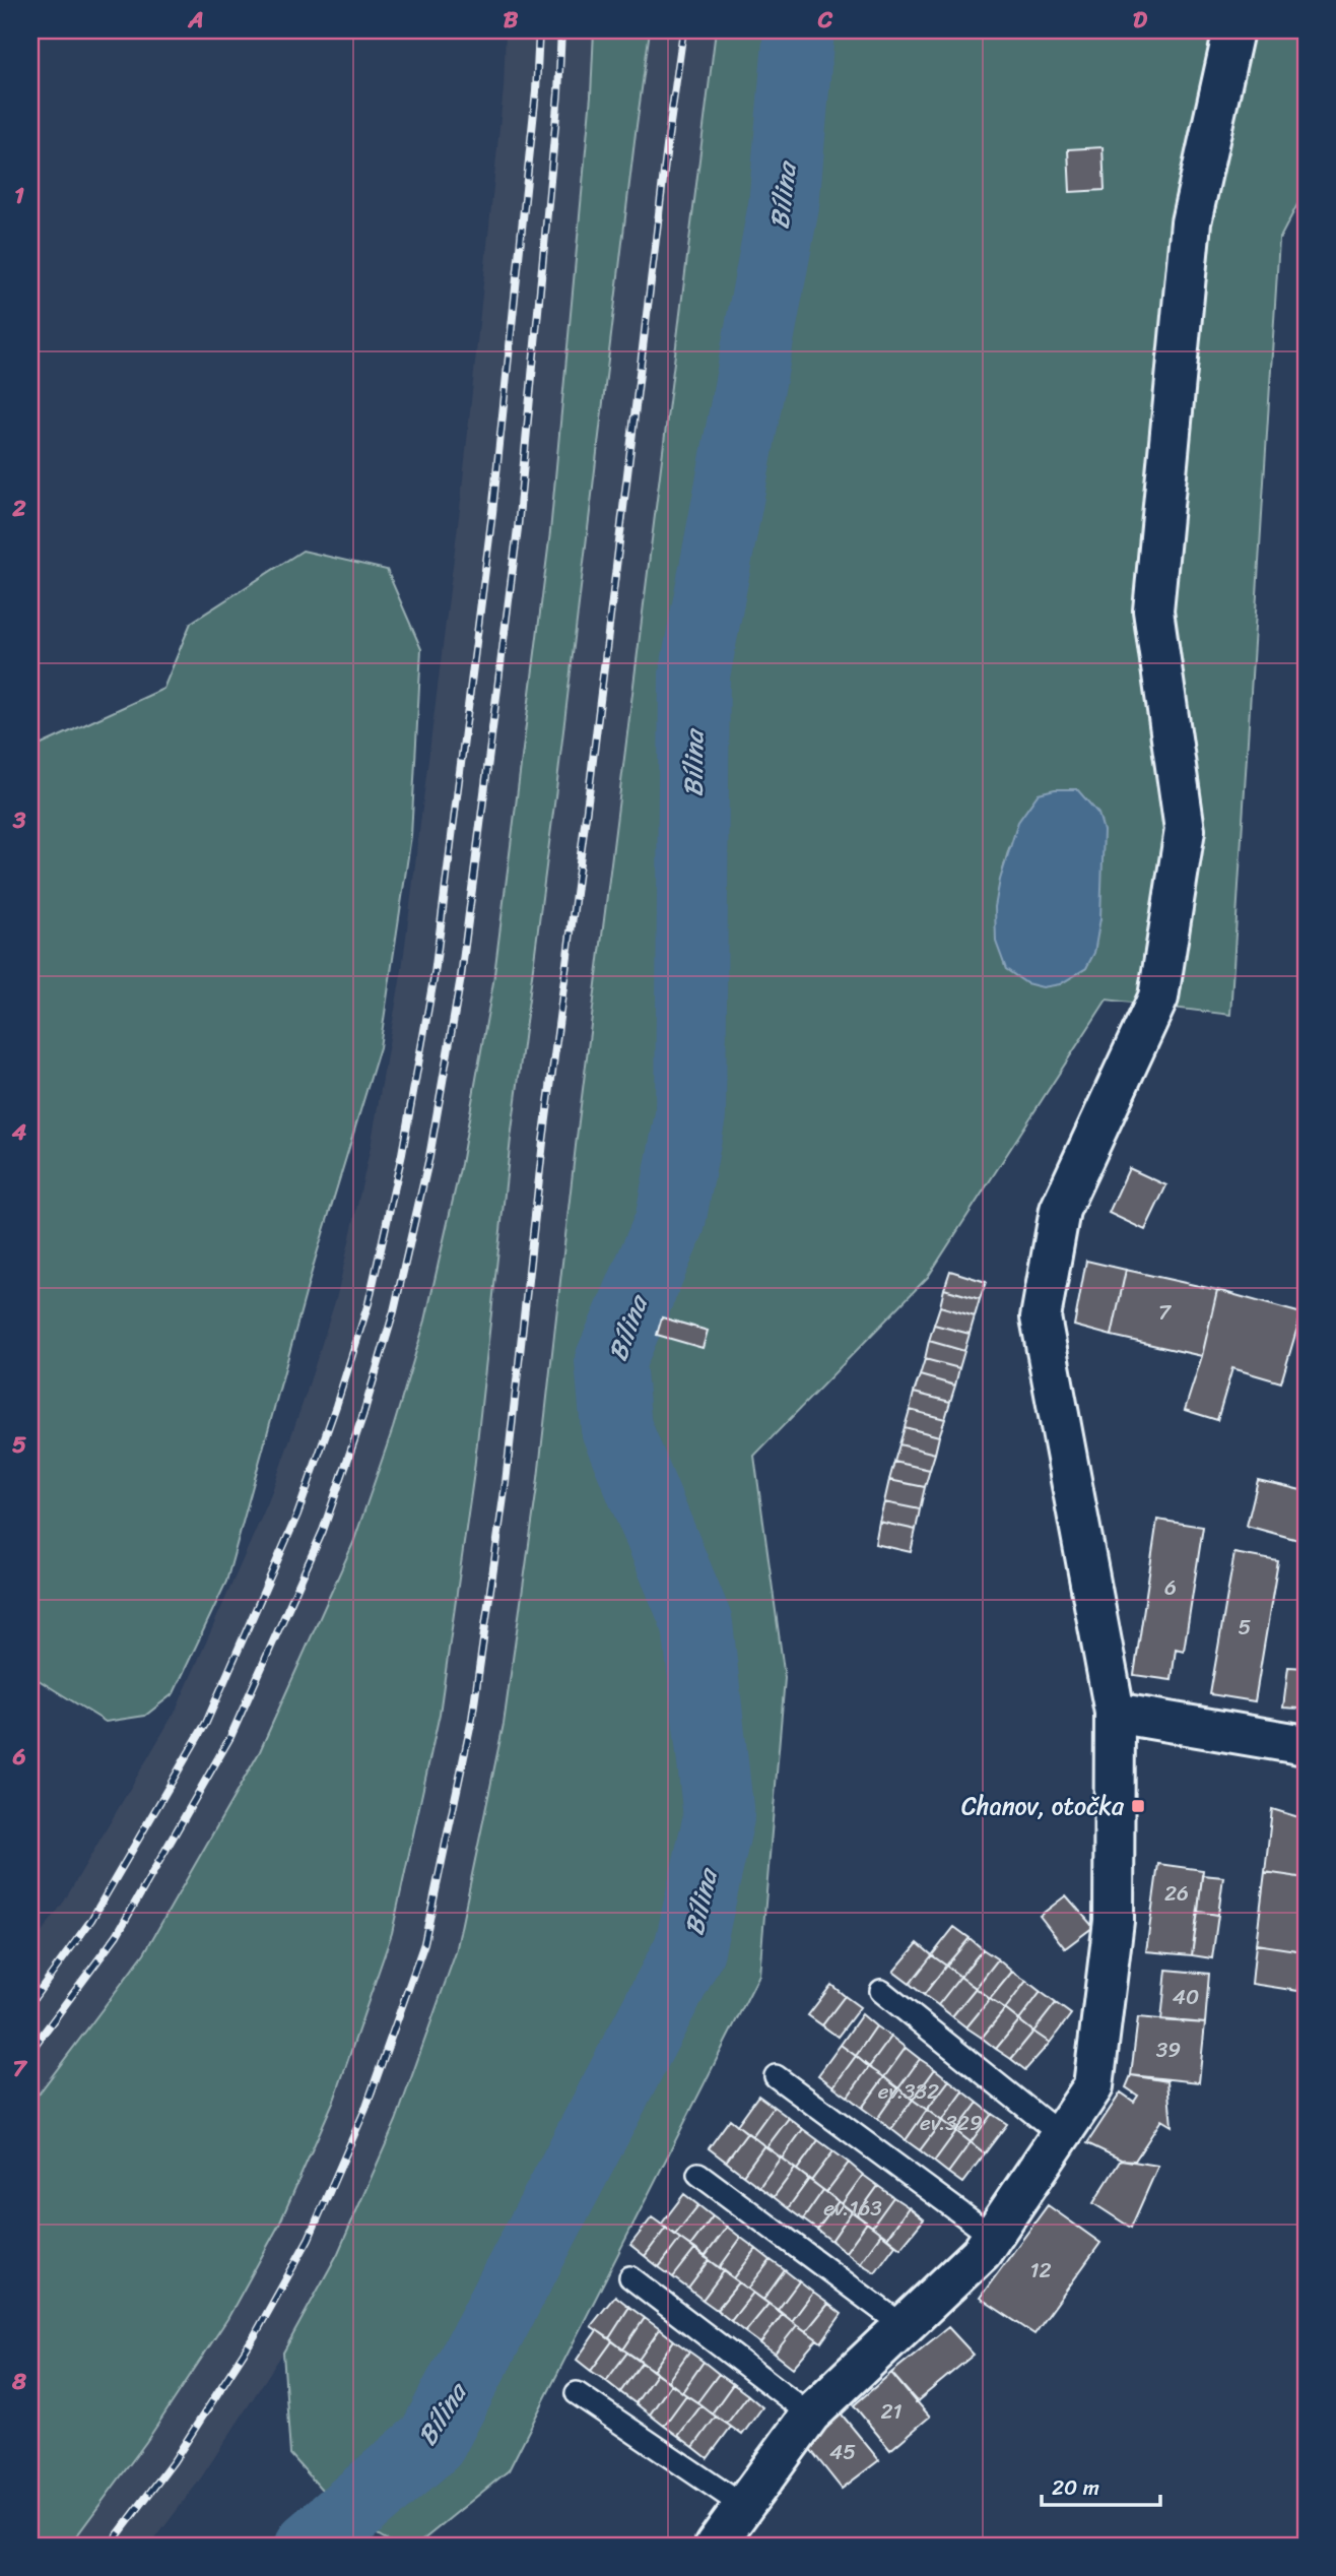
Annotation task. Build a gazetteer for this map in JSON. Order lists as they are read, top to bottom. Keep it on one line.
{"water":["Bílina"],"places":{"transit":["Chanov, otočka"]},"house_numbers":["7","6","5","26","40","39","ev.332","ev.329","ev.163","12","21","45"],"scale_bar":"20 m","grid":{"columns":["A","B","C","D"],"rows":["1","2","3","4","5","6","7","8"]}}
